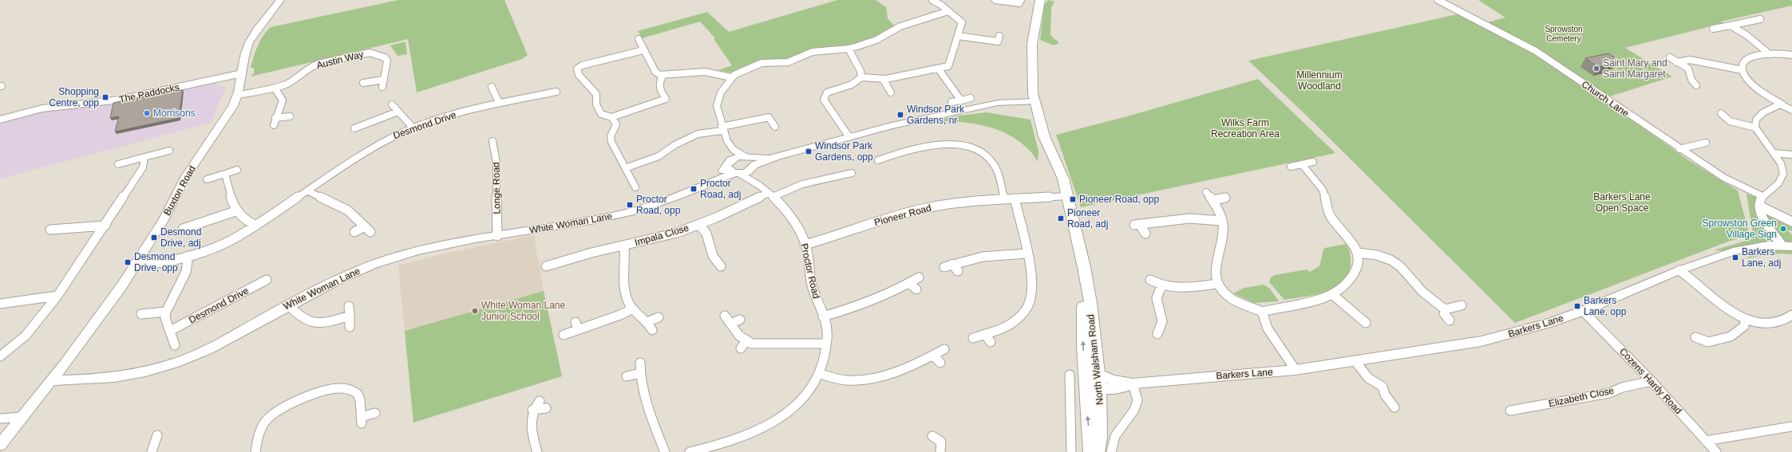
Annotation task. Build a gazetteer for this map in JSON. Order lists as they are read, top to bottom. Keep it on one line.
{"streets":{"main road":["North Walsham Road"],"street":["Austin Way","The Paddocks","Church Lane","Desmond Drive","Longe Road","Buxton Road","Pioneer Road","White Woman Lane","Impala Close","Proctor Road","Barkers Lane","Cozens Hardy Road","Elizabeth Close"]},"crossings":[["Austin Way","Buxton Road"],["The Paddocks","Buxton Road"],["Desmond Drive","Buxton Road"],["Longe Road","White Woman Lane"],["Buxton Road","White Woman Lane"],["Pioneer Road","Proctor Road"],["Pioneer Road","North Walsham Road"],["White Woman Lane","Proctor Road"],["White Woman Lane","North Walsham Road"],["Impala Close","Proctor Road"],["Barkers Lane","North Walsham Road"],["Barkers Lane","Cozens Hardy Road"],["Cozens Hardy Road","Elizabeth Close"]],"parks":["Sprowston Cemetery","Millennium Woodland","Wilks Farm Recreation Area","Barkers Lane Open Space"],"places":{"other":["Saint Mary and Saint Margaret","Morrisons","Sprowston Green Village Sign","White Woman Lane Junior School"],"transit":["Shopping Centre, opp","Windsor Park Gardens, nr","Windsor Park Gardens, opp","Proctor Road, adj","Pioneer Road, opp","Proctor Road, opp","Pioneer Road, adj","Desmond Drive, adj","Barkers Lane, adj","Desmond Drive, opp","Barkers Lane, opp"]}}
